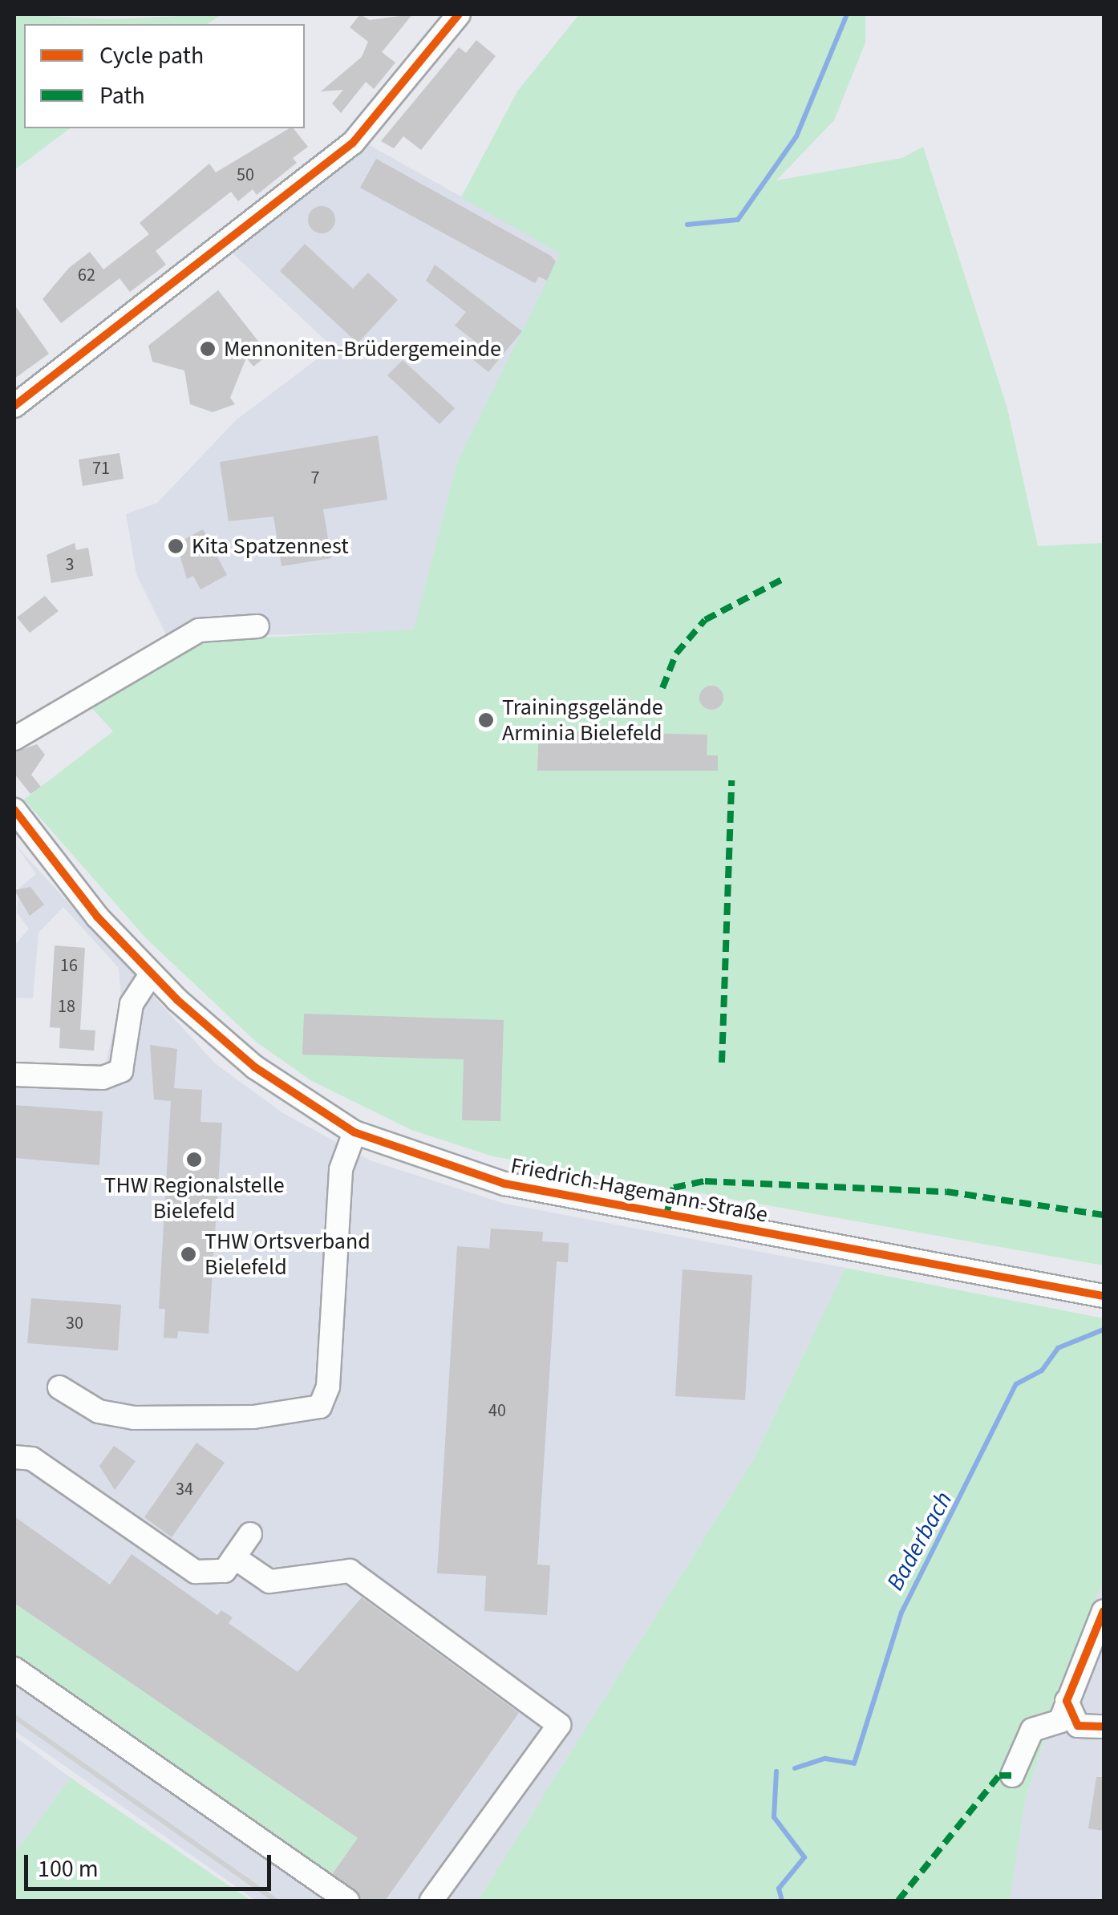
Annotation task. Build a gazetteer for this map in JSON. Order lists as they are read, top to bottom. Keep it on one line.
{"streets":{"street":["Friedrich-Hagemann-Straße"]},"water":["Baderbach"],"places":["Mennoniten-Brüdergemeinde","Kita Spatzennest","Trainingsgelände Arminia Bielefeld","THW Regionalstelle Bielefeld","THW Ortsverband Bielefeld"],"house_numbers":["50","62","71","7","3","16","18","30","40","34"],"legend":["Cycle path","Path"],"scale_bar":"100 m"}
